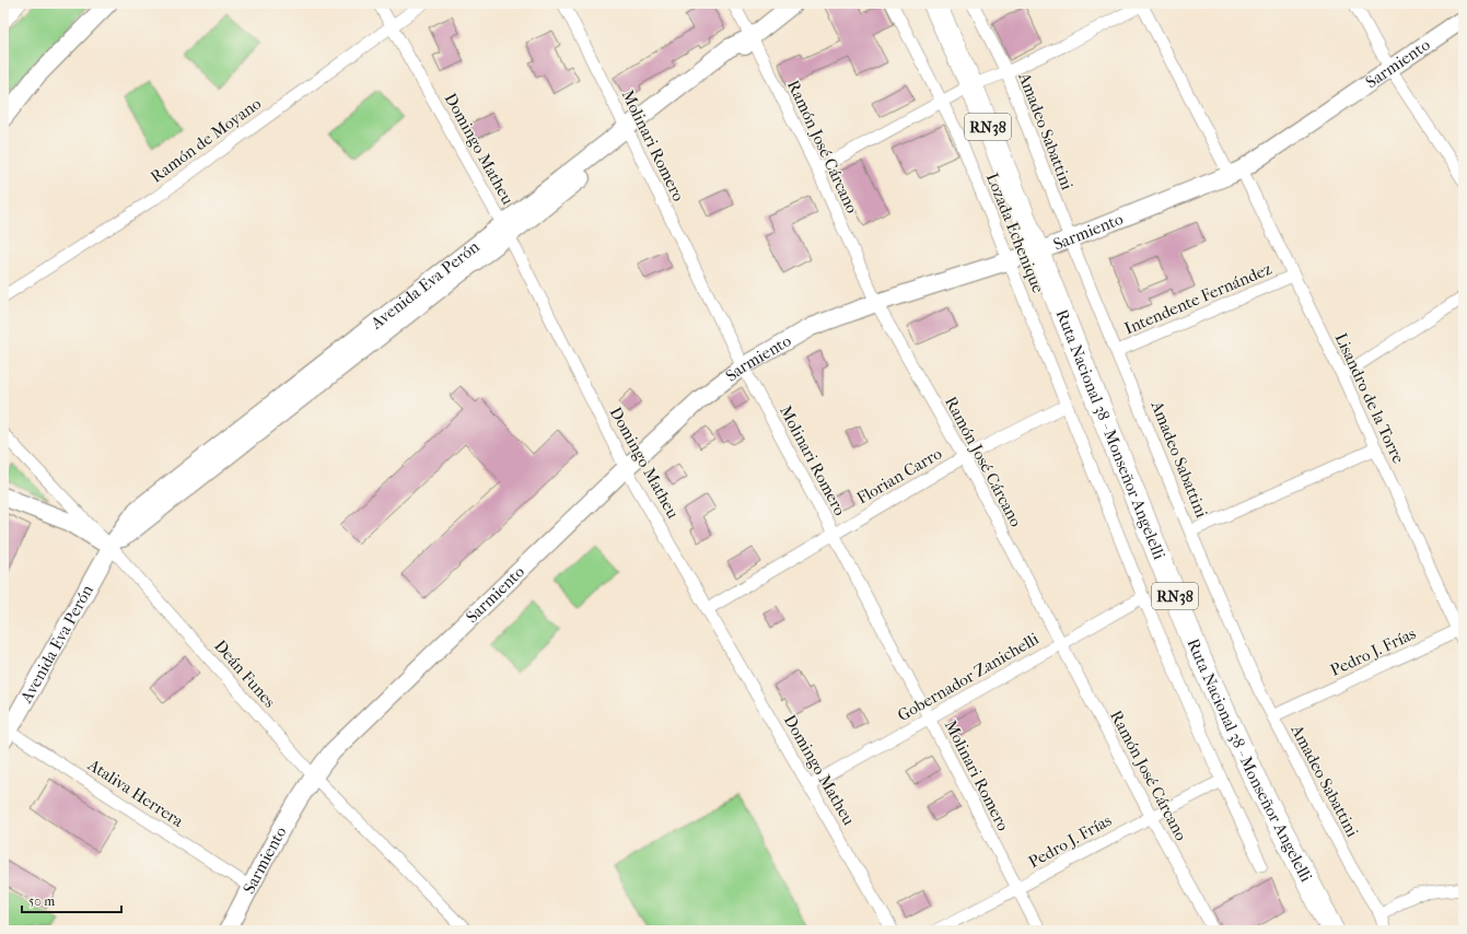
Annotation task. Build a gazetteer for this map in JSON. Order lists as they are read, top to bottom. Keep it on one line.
{"streets":{"highway":["RN38","Ruta Nacional 38 - Monseñor Angelelli"],"main road":["Sarmiento","Avenida Eva Perón"],"street":["Amadeo Sabattini","Ramón de Moyano","Molinari Romero","Ramón José Cárcano","Domingo Matheu","Lozada Echenique","Intendente Fernández","Lisandro de la Torre","Florian Carro","Pedro J. Frías","Deán Funes","Gobernador Zanichelli","Ataliva Herrera"]},"crossings":[["Sarmiento","Amadeo Sabattini"],["Sarmiento","Molinari Romero"],["Sarmiento","Ramón José Cárcano"],["Sarmiento","Domingo Matheu"],["Sarmiento","Lozada Echenique"],["Sarmiento","Lisandro de la Torre"],["Sarmiento","Ruta Nacional 38 - Monseñor Angelelli"],["Sarmiento","Deán Funes"],["Sarmiento","Ataliva Herrera"],["Amadeo Sabattini","Intendente Fernández"],["Amadeo Sabattini","Pedro J. Frías"],["Ramón de Moyano","Domingo Matheu"],["Molinari Romero","Avenida Eva Perón"],["Molinari Romero","Florian Carro"],["Molinari Romero","Pedro J. Frías"],["Molinari Romero","Gobernador Zanichelli"],["Ramón José Cárcano","Avenida Eva Perón"],["Ramón José Cárcano","Florian Carro"],["Ramón José Cárcano","Pedro J. Frías"],["Ramón José Cárcano","Gobernador Zanichelli"],["Domingo Matheu","Avenida Eva Perón"],["Domingo Matheu","Florian Carro"],["Domingo Matheu","Gobernador Zanichelli"],["Lozada Echenique","Florian Carro"],["Lozada Echenique","Pedro J. Frías"],["Lozada Echenique","Gobernador Zanichelli"],["Avenida Eva Perón","Deán Funes"],["Avenida Eva Perón","Ataliva Herrera"],["Intendente Fernández","Lisandro de la Torre"],["Lisandro de la Torre","Pedro J. Frías"]],"scale_bar":"50 m"}
